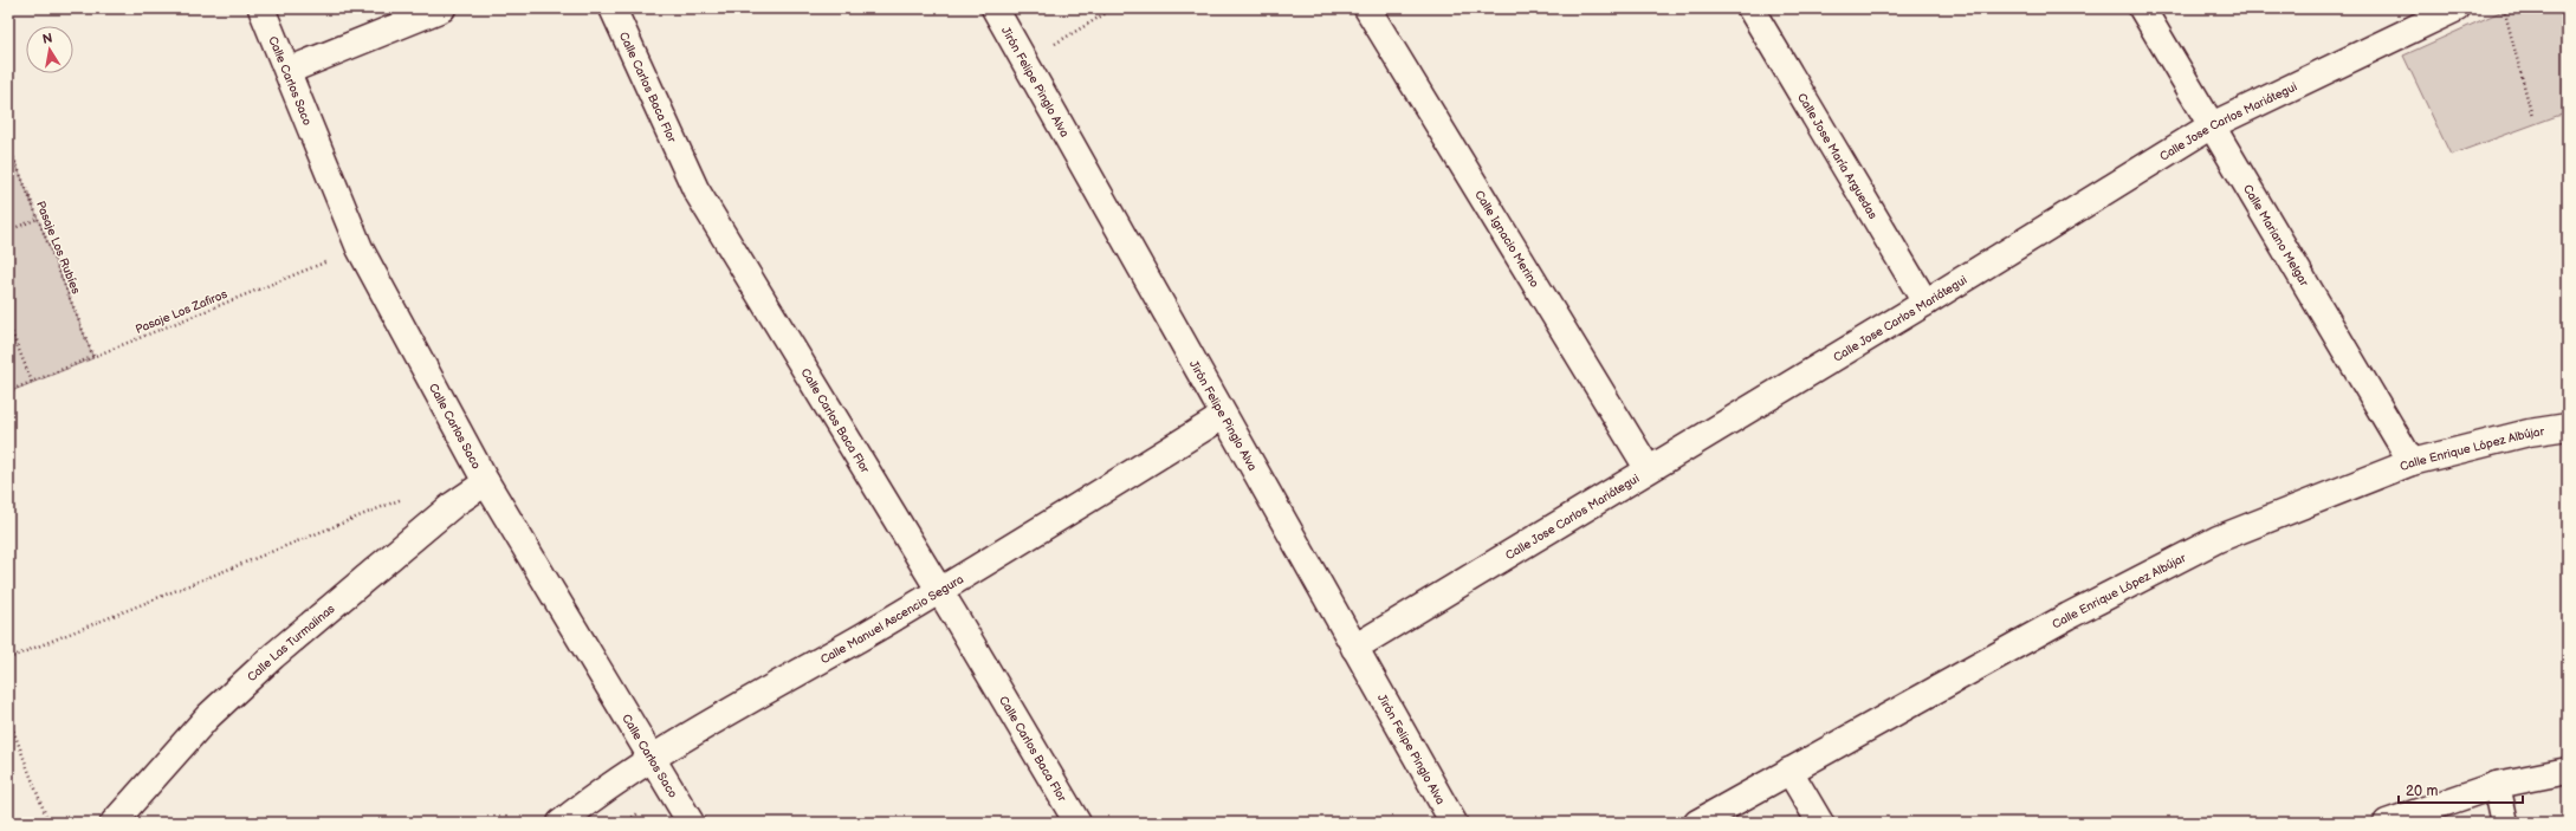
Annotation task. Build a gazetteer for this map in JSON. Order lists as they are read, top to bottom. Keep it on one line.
{"streets":{"street":["Calle Carlos Saco","Jirón Felipe Pinglo Alva","Calle Carlos Baca Flor","Calle Jose Carlos Mariátegui","Calle Jose María Arguedas","Calle Mariano Melgar","Calle Ignacio Merino","Calle Enrique López Albújar","Calle Manuel Ascencio Segura","Calle Las Turmalinas"],"path":["Pasaje Los Rubíes","Pasaje Los Zafiros"]},"crossings":[["Calle Carlos Saco","Pasaje Los Zafiros"],["Calle Carlos Saco","Calle Manuel Ascencio Segura"],["Calle Carlos Saco","Calle Las Turmalinas"],["Jirón Felipe Pinglo Alva","Calle Jose Carlos Mariátegui"],["Jirón Felipe Pinglo Alva","Calle Manuel Ascencio Segura"],["Calle Carlos Baca Flor","Calle Manuel Ascencio Segura"],["Calle Jose Carlos Mariátegui","Calle Jose María Arguedas"],["Calle Jose Carlos Mariátegui","Calle Mariano Melgar"],["Calle Jose Carlos Mariátegui","Calle Ignacio Merino"],["Calle Mariano Melgar","Calle Enrique López Albújar"],["Pasaje Los Rubíes","Pasaje Los Zafiros"]],"scale_bar":"20 m","north":"top"}
